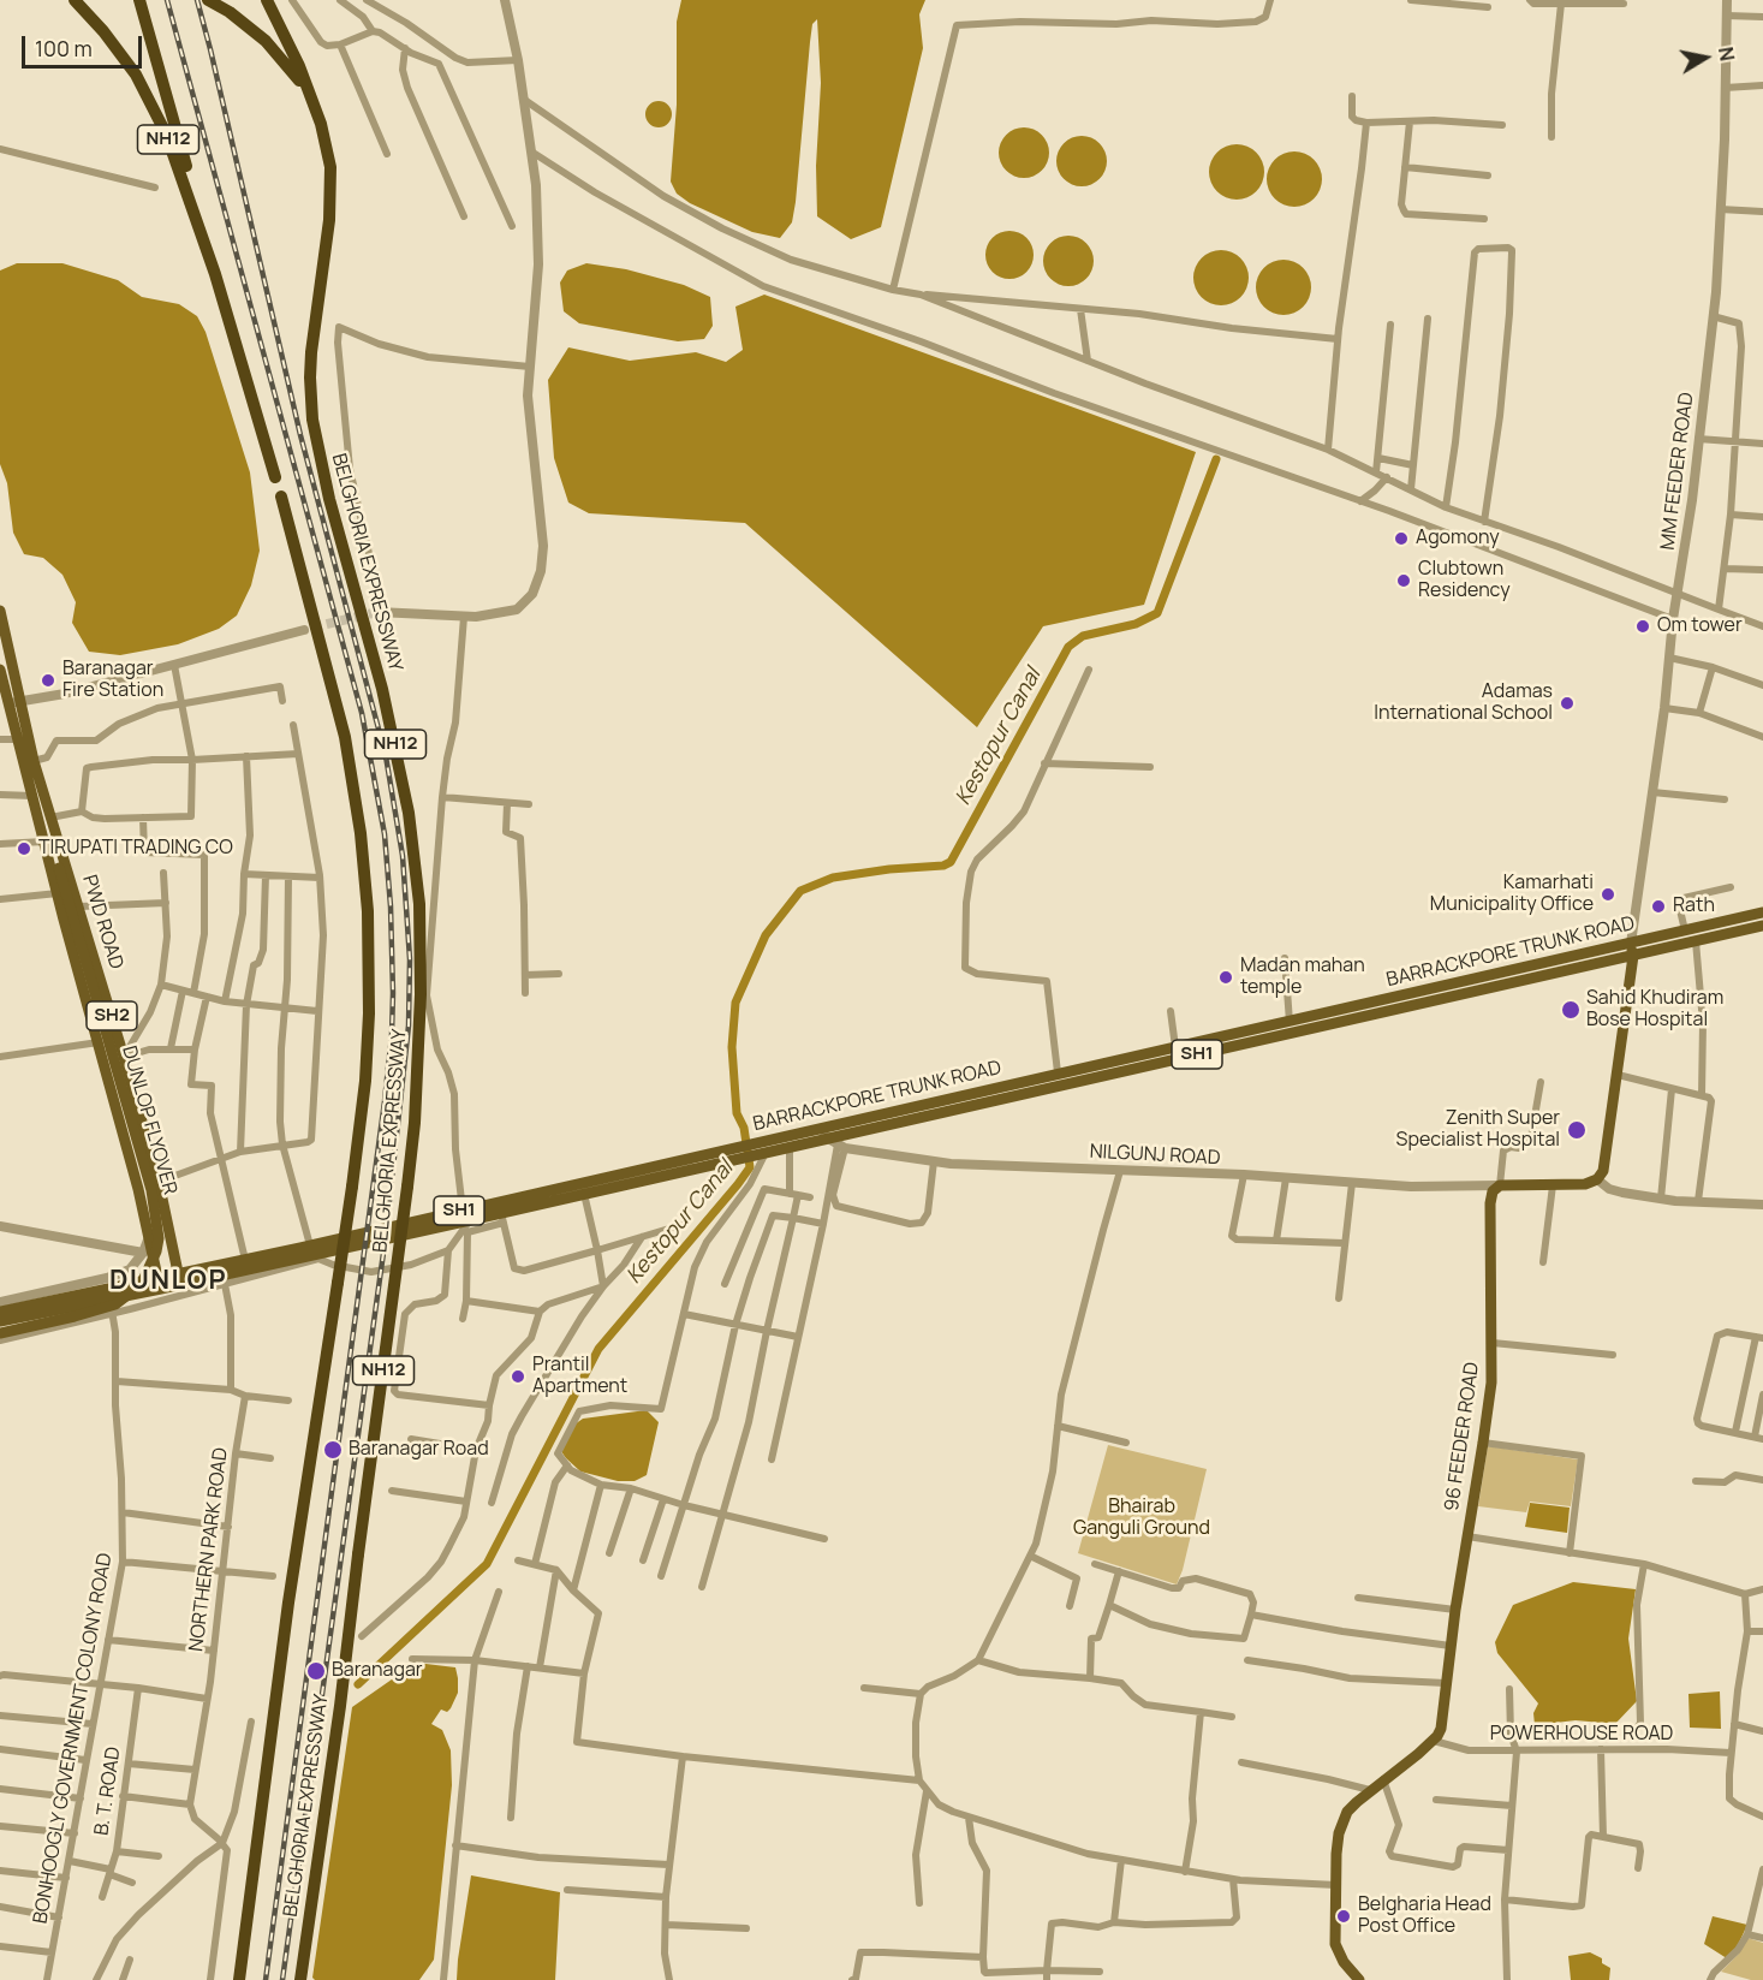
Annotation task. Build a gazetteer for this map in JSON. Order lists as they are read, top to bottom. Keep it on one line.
{"streets":{"highway":["NH12","BELGHORIA EXPRESSWAY"],"main road":["PWD ROAD","BARRACKPORE TRUNK ROAD","SH2","SH1","DUNLOP FLYOVER","96 FEEDER ROAD"],"street":["MM FEEDER ROAD","NILGUNJ ROAD","NORTHERN PARK ROAD","POWERHOUSE ROAD","BONHOOGLY GOVERNMENT COLONY ROAD","B. T. ROAD"]},"crossings":[["NH12","BELGHORIA EXPRESSWAY"],["MM FEEDER ROAD","BARRACKPORE TRUNK ROAD"],["PWD ROAD","BARRACKPORE TRUNK ROAD"],["PWD ROAD","DUNLOP FLYOVER"],["BARRACKPORE TRUNK ROAD","NILGUNJ ROAD"],["BARRACKPORE TRUNK ROAD","BONHOOGLY GOVERNMENT COLONY ROAD"],["NILGUNJ ROAD","96 FEEDER ROAD"],["96 FEEDER ROAD","POWERHOUSE ROAD"]],"districts":["DUNLOP"],"water":["Kestopur Canal"],"parks":["Bhairab Ganguli Ground"],"places":["Agomony","Clubtown Residency","Om tower","Baranagar Fire Station","Adamas International School","TIRUPATI TRADING CO","Kamarhati Municipality Office","Rath","Madan mahan temple","Sahid Khudiram Bose Hospital","Zenith Super Specialist Hospital","Prantil Apartment","Baranagar Road","Baranagar","Belgharia Head Post Office"],"scale_bar":"100 m","north":"right"}
